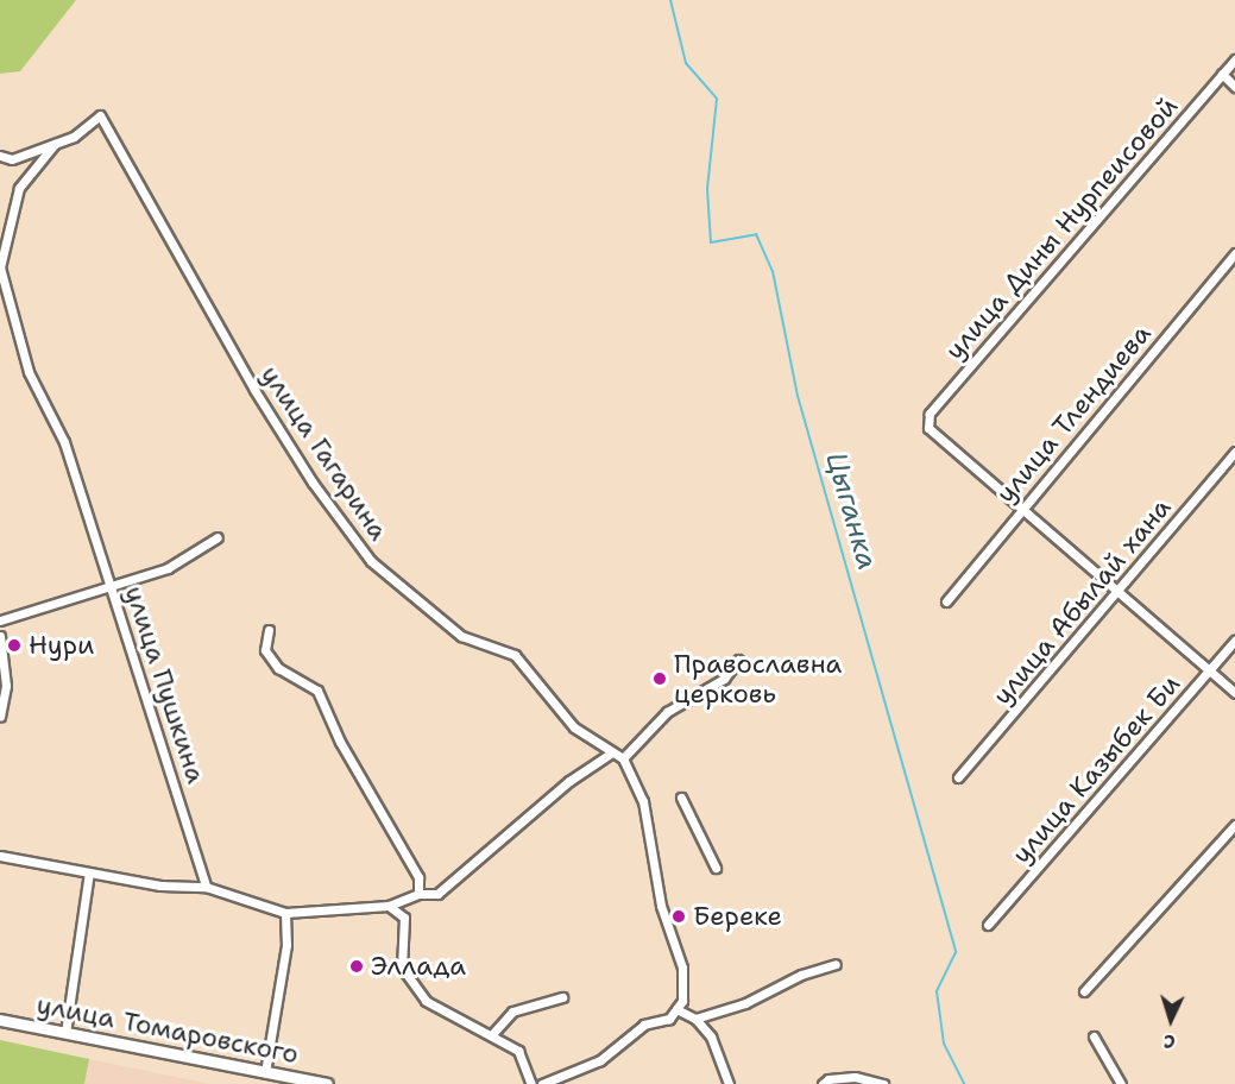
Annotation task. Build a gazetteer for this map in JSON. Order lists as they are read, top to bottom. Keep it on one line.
{"streets":{"street":["улица Дины Нурпеисовой","улица Тлендиева","улица Гагарина","улица Абылай хана","улица Пушкина","улица Казыбек Би","улица Томаровского"]},"crossings":[["улица Дины Нурпеисовой","улица Тлендиева"],["улица Гагарина","улица Пушкина"]],"water":["Цыганка"],"places":["Нури","Православна церковь","Береке","Эллада"],"north":"bottom"}
